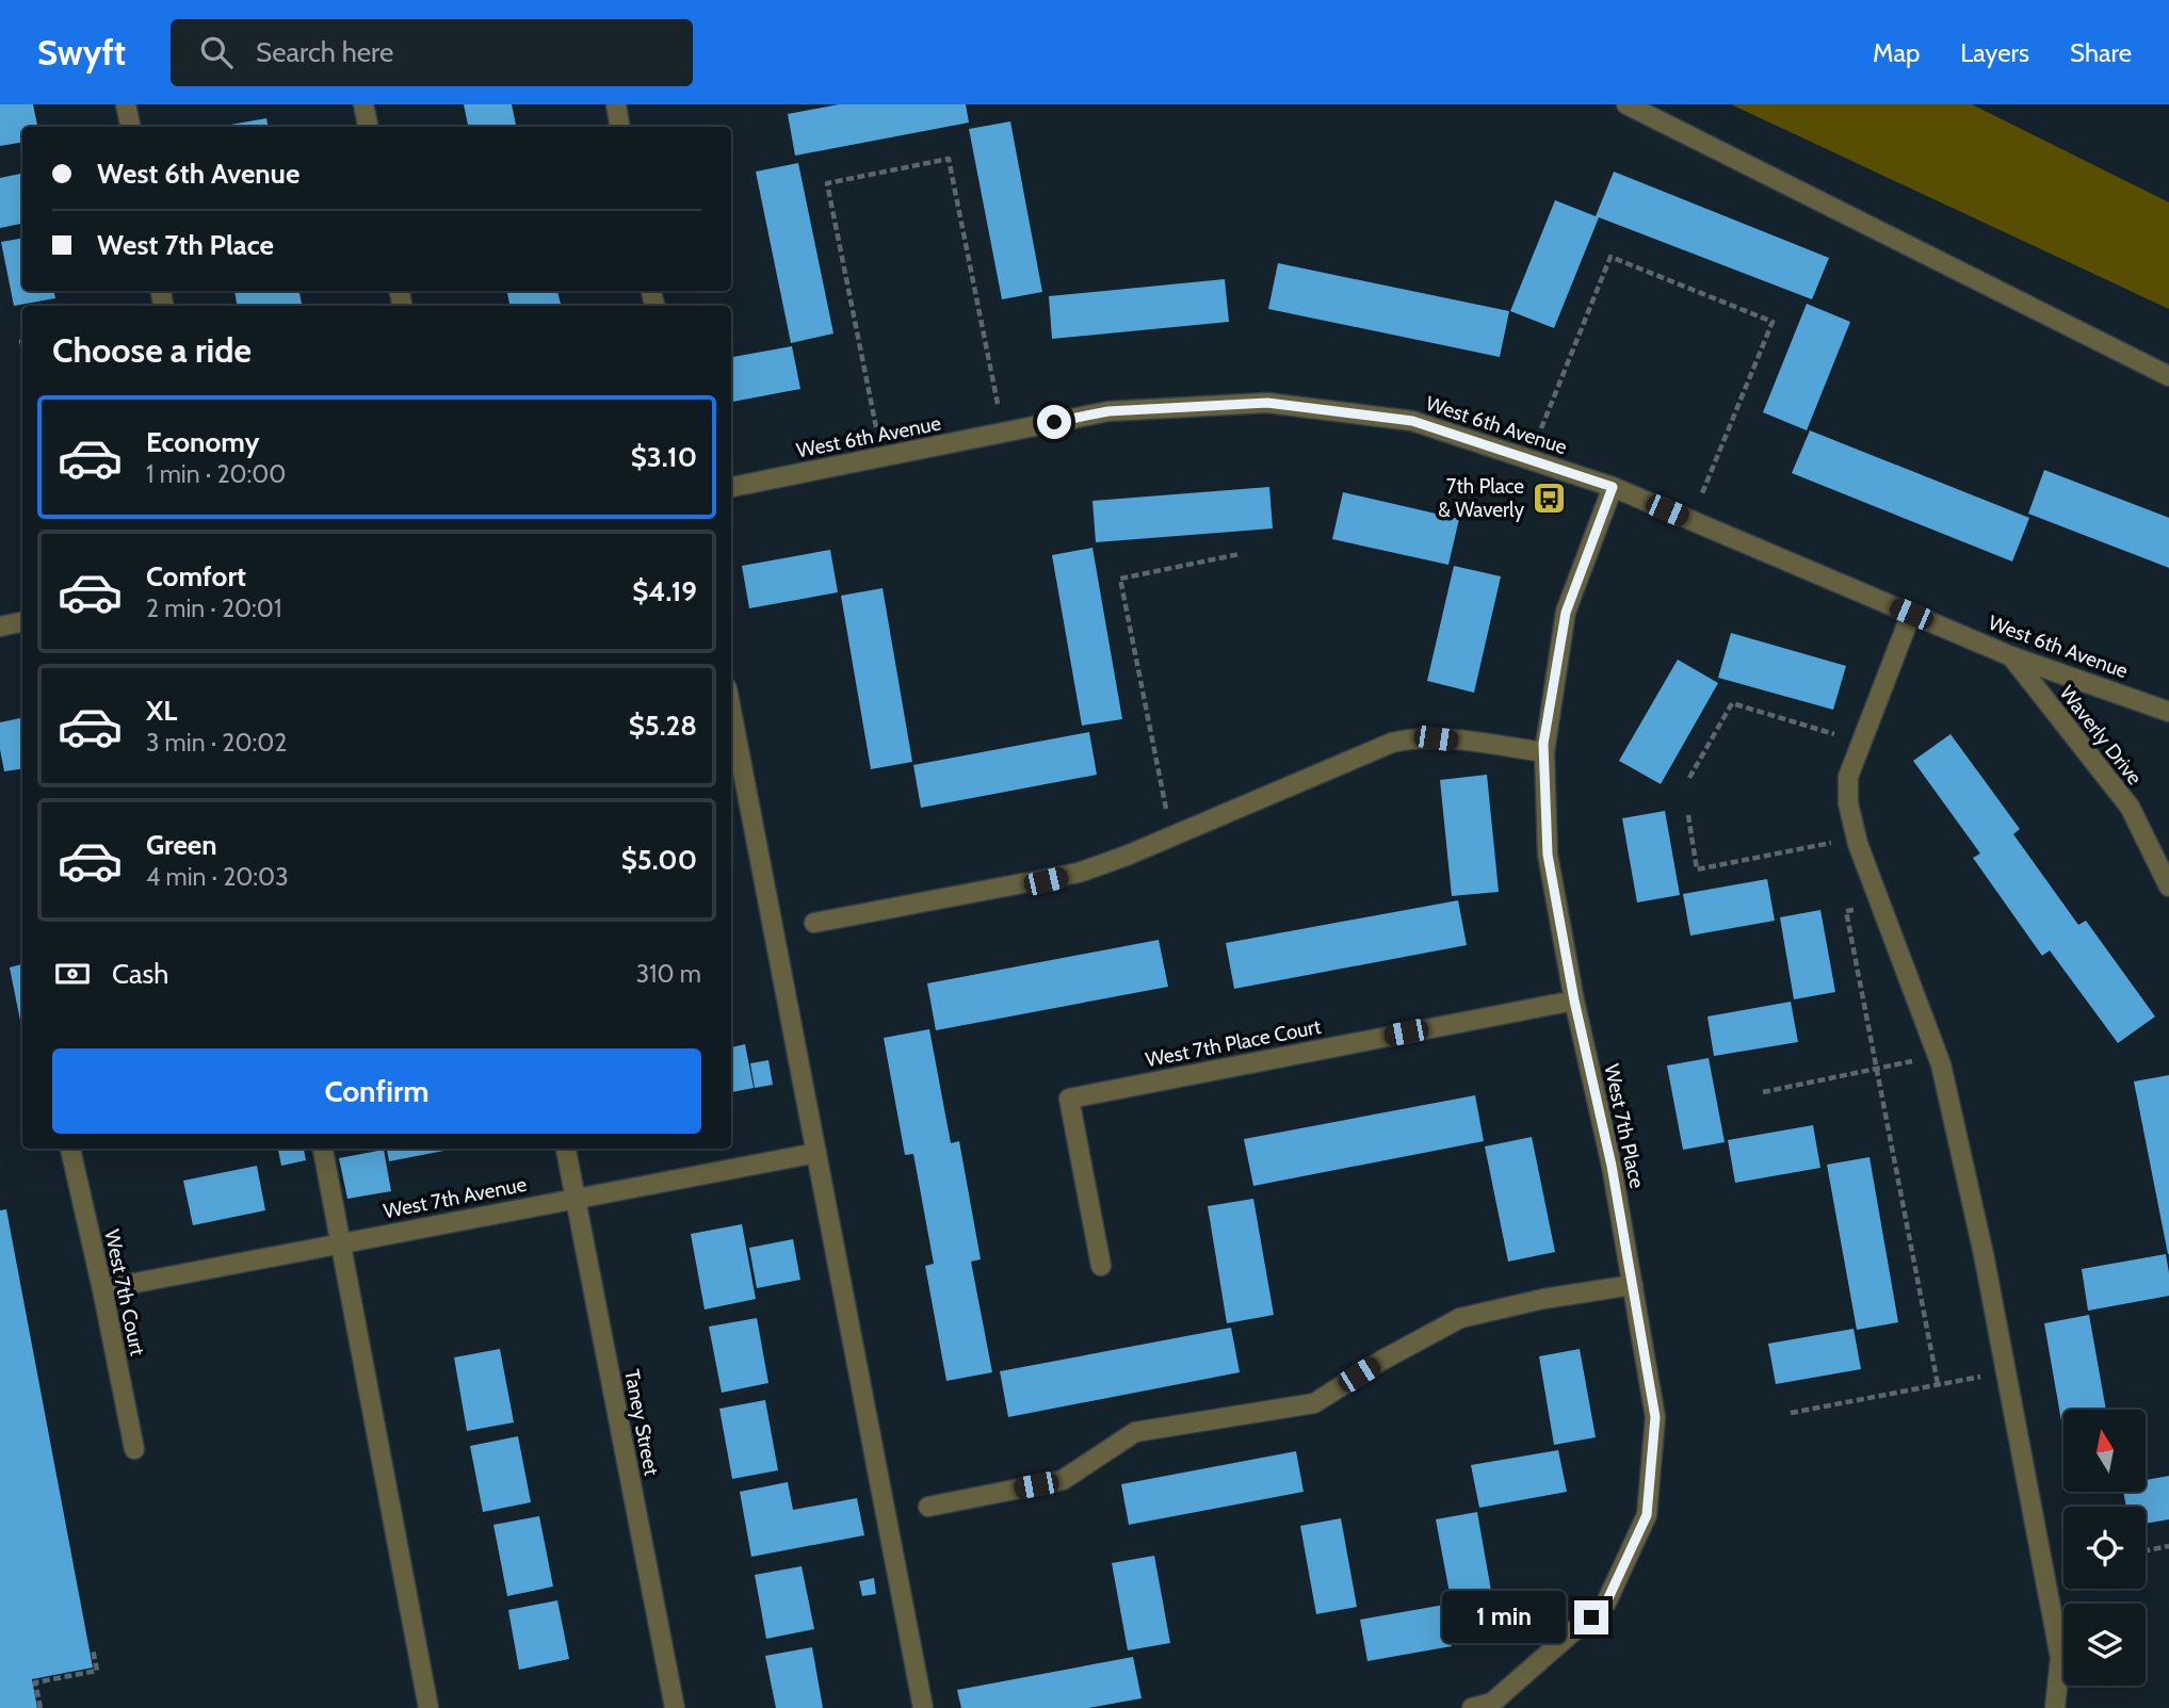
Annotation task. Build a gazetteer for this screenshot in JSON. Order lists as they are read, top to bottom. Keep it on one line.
{"streets":{"street":["West 6th Avenue","Waverly Drive","West 7th Place Court","West 7th Place","West 7th Avenue","West 7th Court","Taney Street"]},"crossings":[["West 6th Avenue","Waverly Drive"],["West 6th Avenue","West 7th Place"],["West 7th Place Court","West 7th Place"],["West 7th Avenue","West 7th Court"],["West 7th Avenue","Taney Street"]],"places":{"bus stop":["7th Place & Waverly"]},"north":"top","page":{"header":"Swyft","search":"Search here","nav":["Map","Layers","Share"],"banner":["West 6th Avenue","West 7th Place"],"heading":"Choose a ride","list":[{"name":"Economy","note":"1 min · 20:00","value":"$3.10"},{"name":"Comfort","note":"2 min · 20:01","value":"$4.19"},{"name":"XL","note":"3 min · 20:02","value":"$5.28"},{"name":"Green","note":"4 min · 20:03","value":"$5.00"}],"pay":["Cash","310 m"],"buttons":"Confirm","bubble":"1 min"}}
